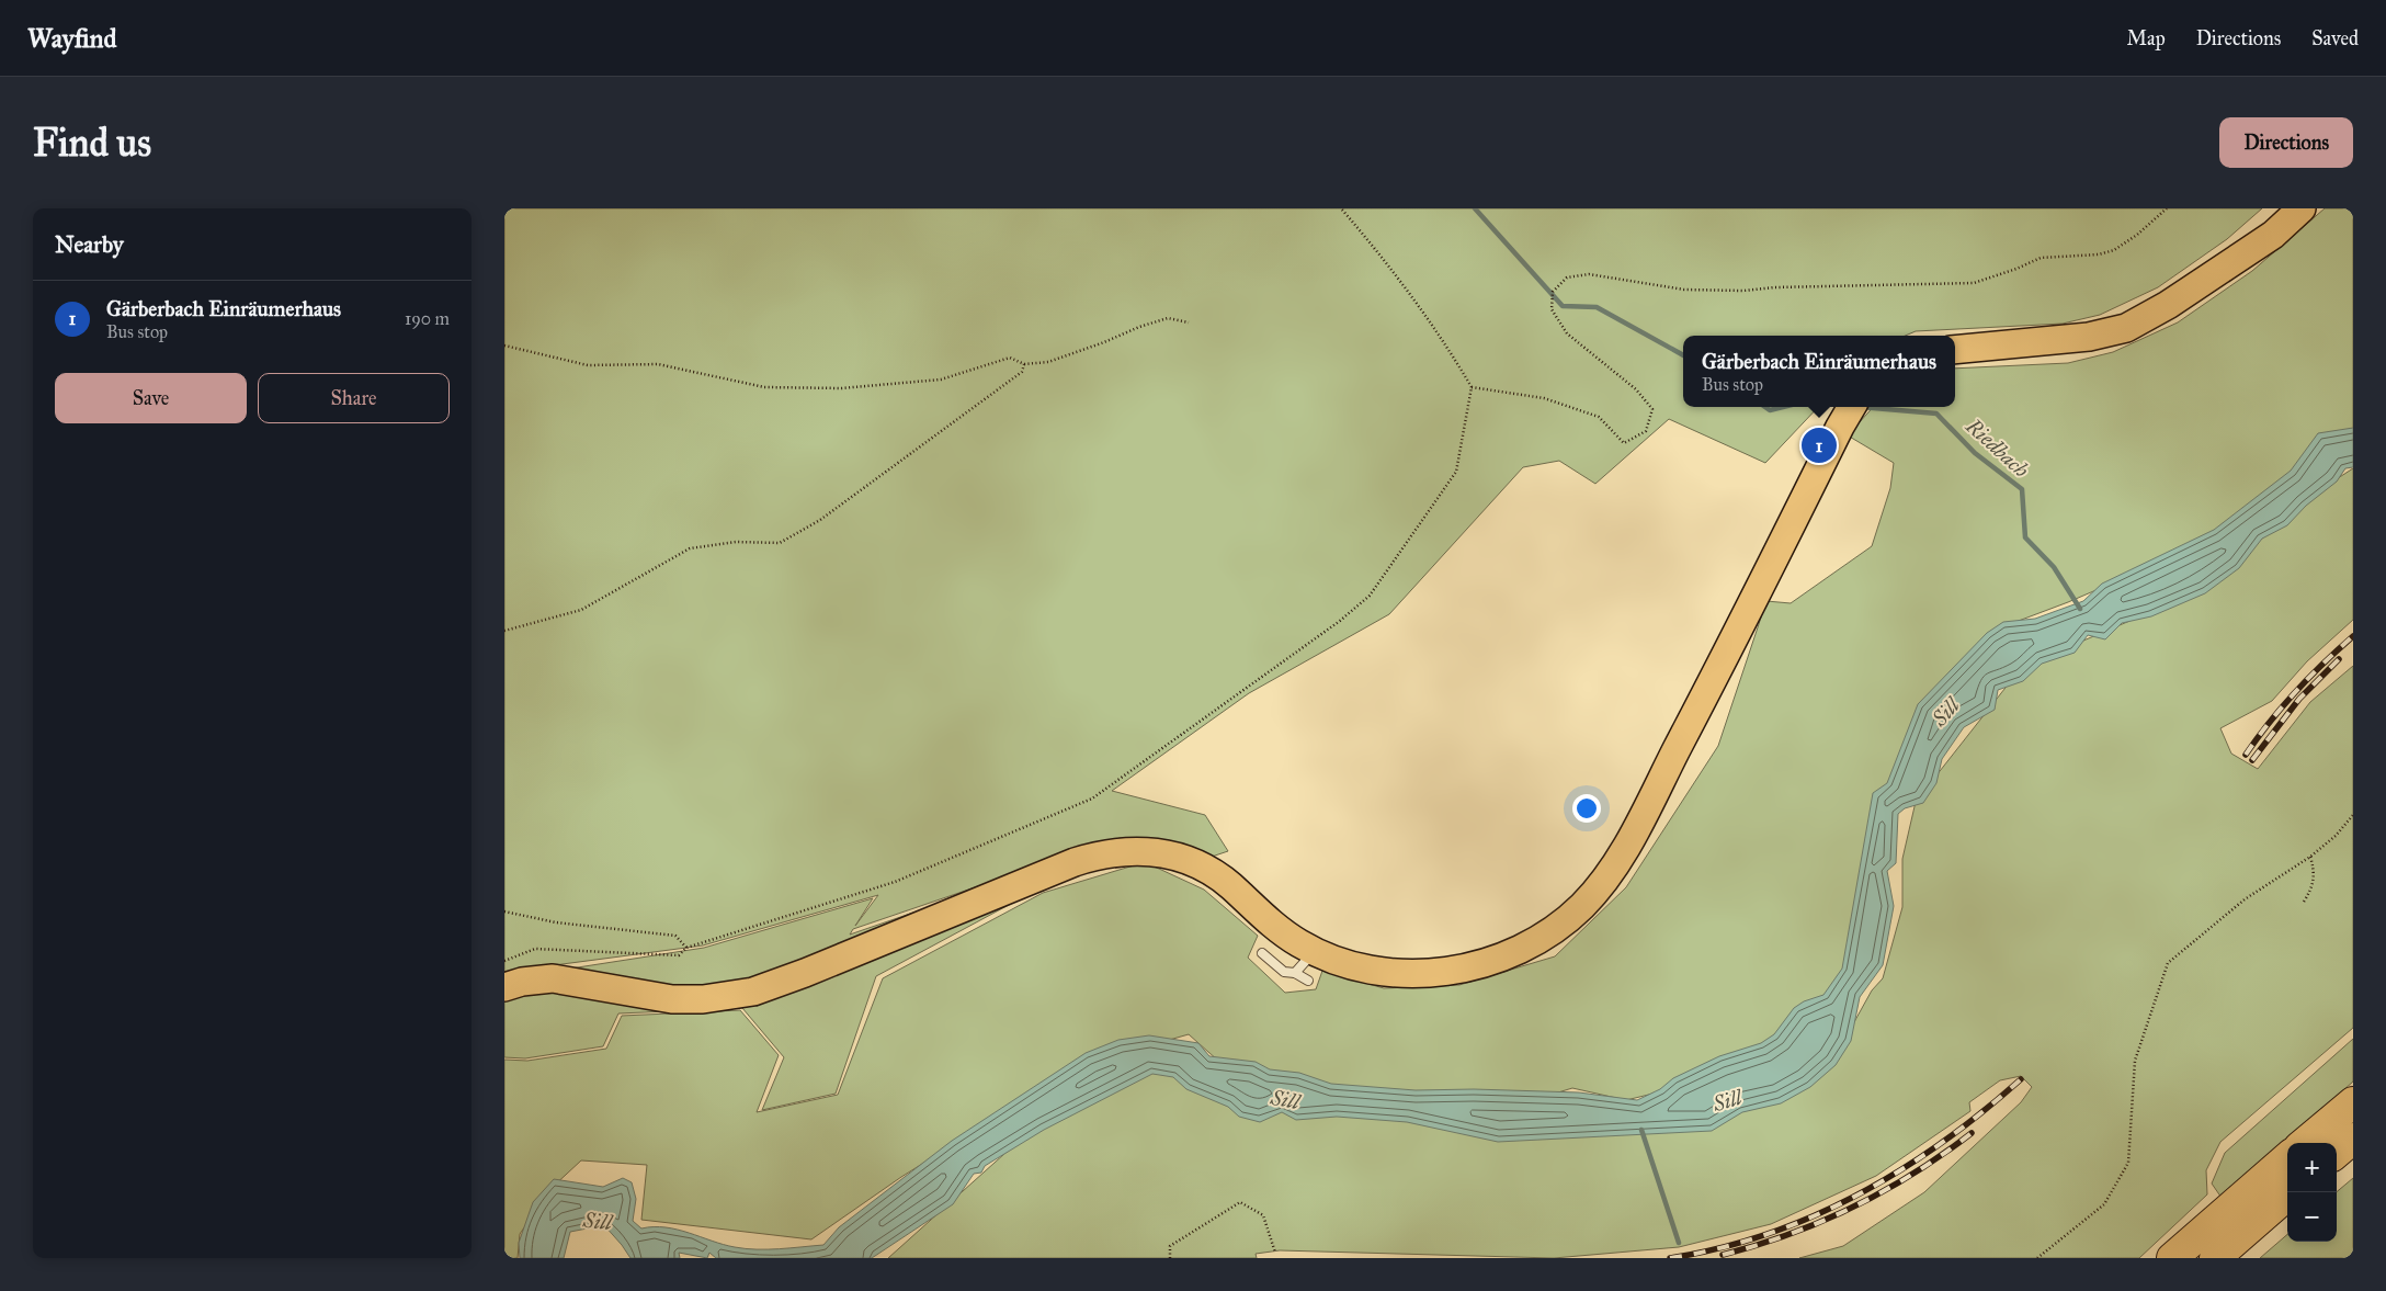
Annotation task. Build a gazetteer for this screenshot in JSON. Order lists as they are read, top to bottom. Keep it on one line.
{"water":["Riedbach","Sill"],"page":{"header":"Wayfind","nav":["Map","Directions","Saved"],"buttons":["Directions",["Save","Share"]],"title":"Find us","heading":"Nearby","list":[{"mark":"1","name":"Gärberbach Einräumerhaus","note":"Bus stop","value":"190 m"}],"popup":["Gärberbach Einräumerhaus","Bus stop"],"pins":"1","map_buttons":["+","−"]}}
